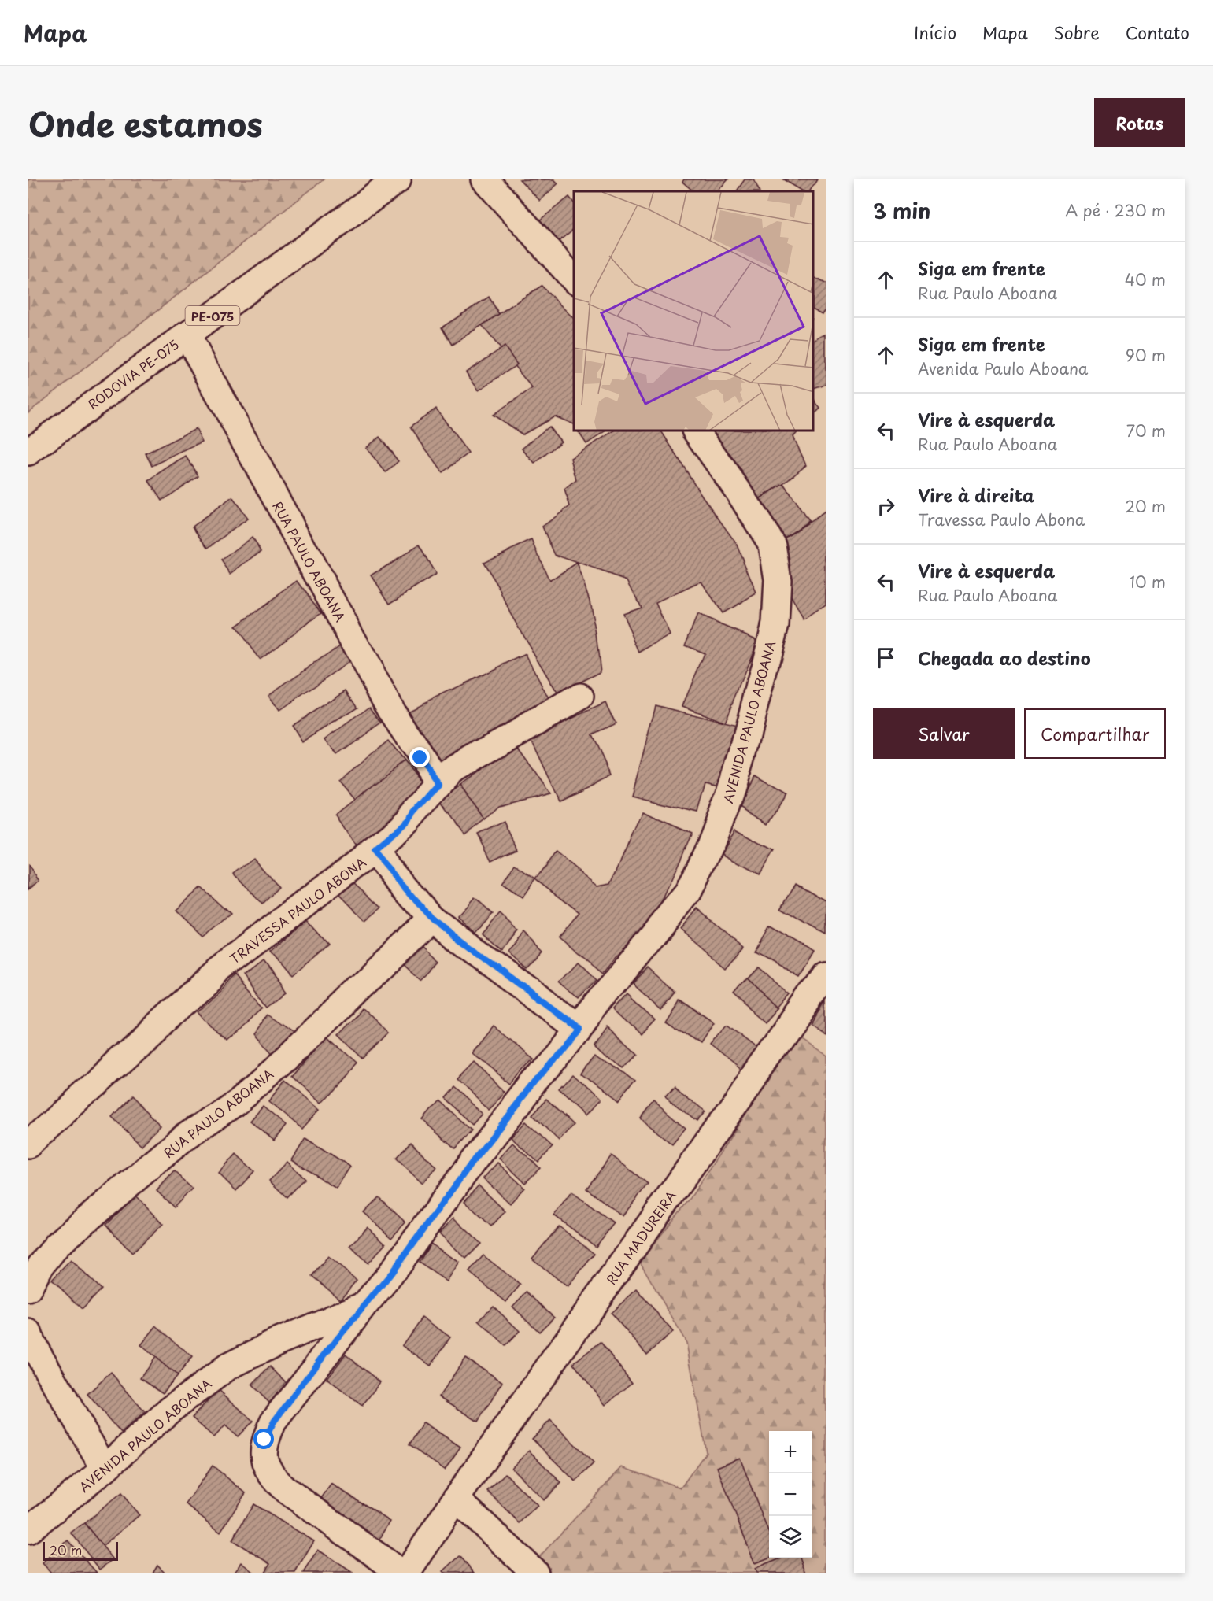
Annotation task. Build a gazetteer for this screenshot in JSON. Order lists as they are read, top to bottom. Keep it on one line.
{"streets":{"street":["PE-075","RODOVIA PE-075","RUA PAULO ABOANA","AVENIDA PAULO ABOANA","TRAVESSA PAULO ABONA","RUA MADUREIRA"]},"crossings":[["RODOVIA PE-075","RUA PAULO ABOANA"],["RUA PAULO ABOANA","TRAVESSA PAULO ABONA"]],"scale_bar":"20 m","page":{"header":"Mapa","nav":["Início","Mapa","Sobre","Contato"],"title":"Onde estamos","buttons":["Rotas",["Salvar","Compartilhar"]],"heading":["3 min","A pé · 230 m"],"list":[["Siga em frente","Rua Paulo Aboana","40 m"],["Siga em frente","Avenida Paulo Aboana","90 m"],["Vire à esquerda","Rua Paulo Aboana","70 m"],["Vire à direita","Travessa Paulo Abona","20 m"],["Vire à esquerda","Rua Paulo Aboana","10 m"],"Chegada ao destino"],"map_buttons":["+","−"],"scale":"20 m"}}
